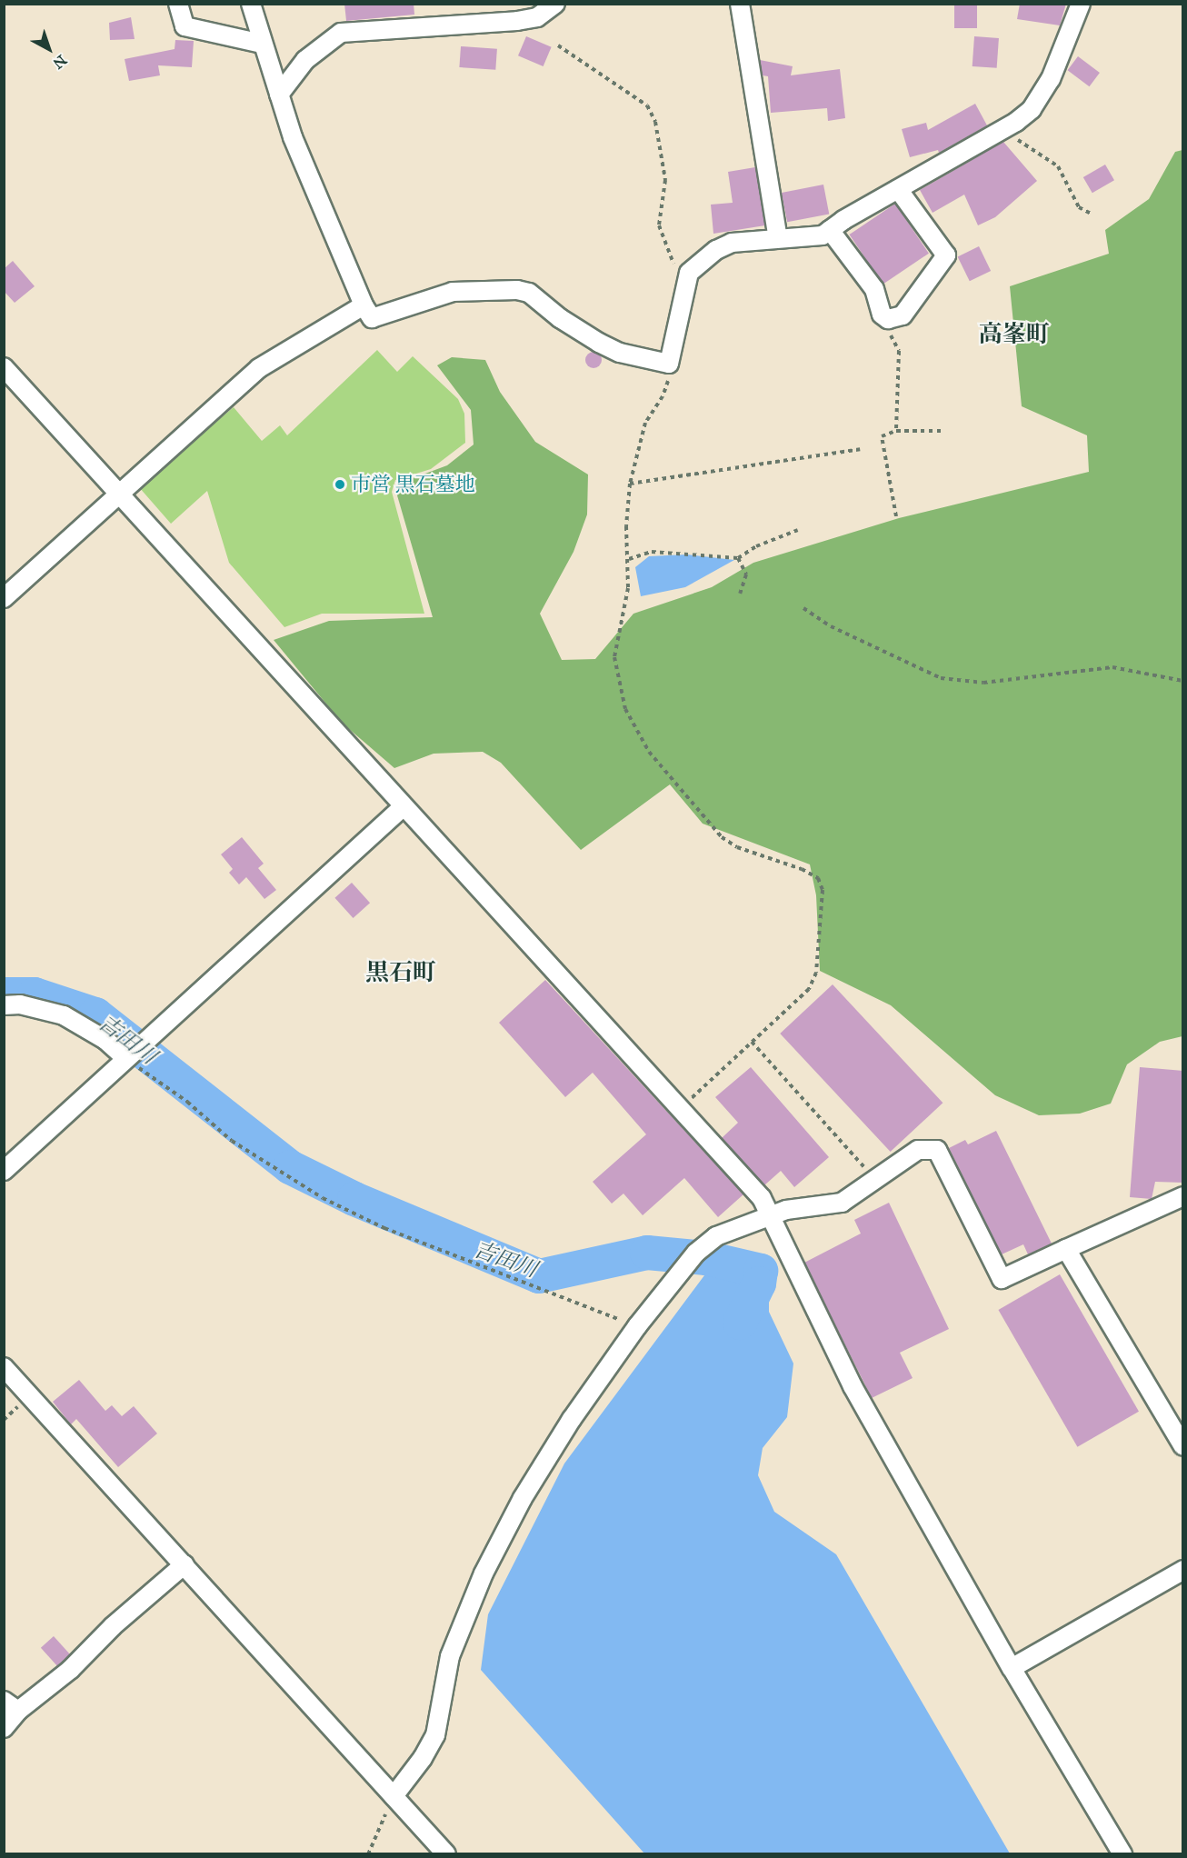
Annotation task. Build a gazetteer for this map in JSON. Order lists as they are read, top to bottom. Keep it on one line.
{"districts":["高峯町","黒石町"],"water":["吉田川"],"places":["市営 黒石墓地"],"north":"bottom right"}
